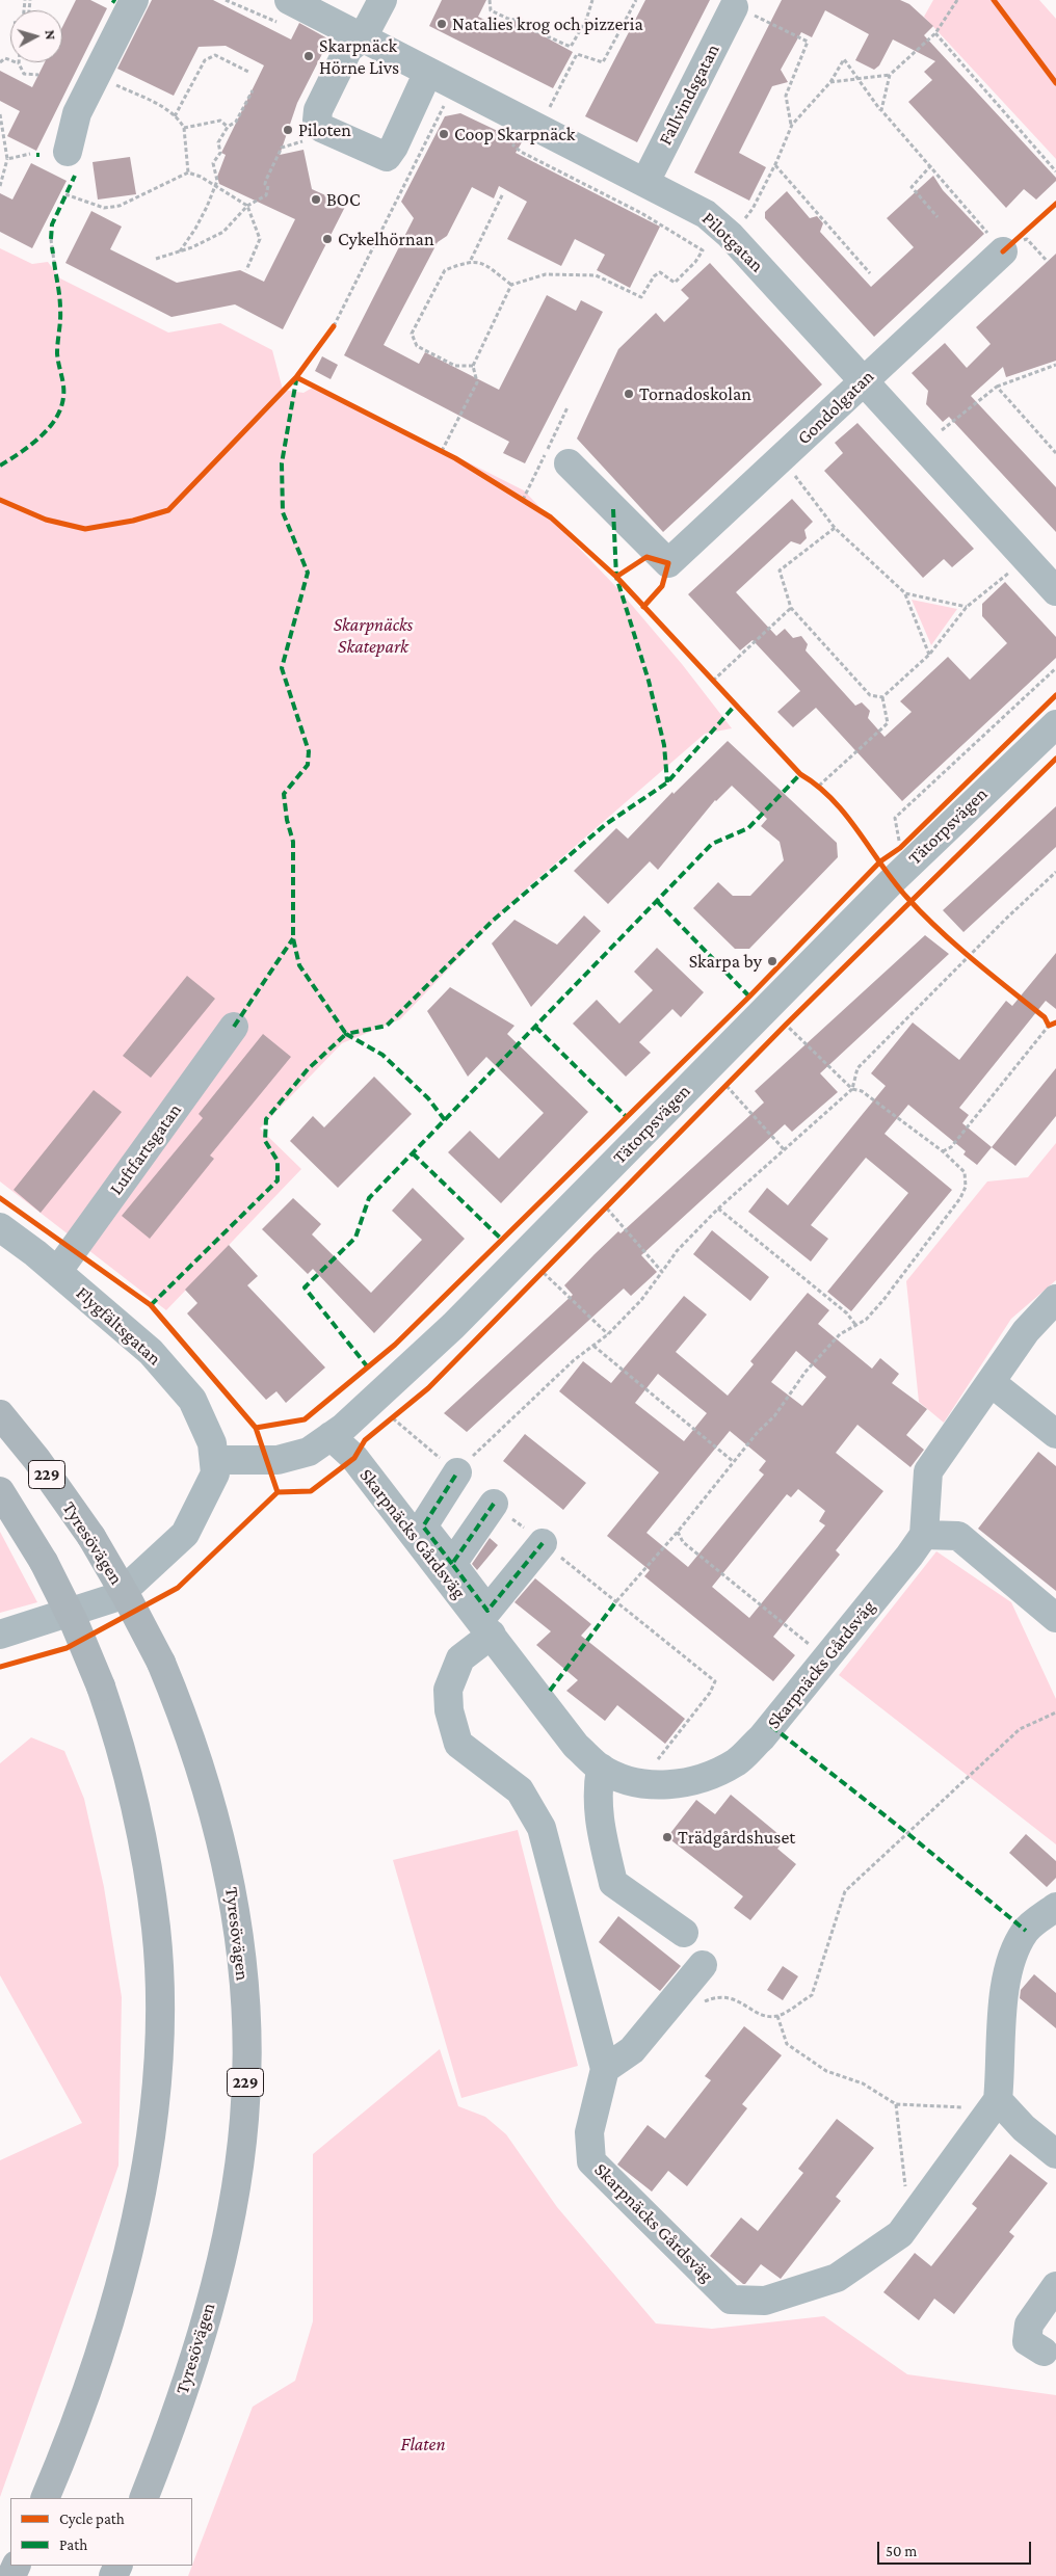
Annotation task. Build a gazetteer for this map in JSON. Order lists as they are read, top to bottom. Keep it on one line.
{"streets":{"highway":["229","Tyresövägen"],"street":["Fallvindsgatan","Pilotgatan","Gondolgatan","Tätorpsvägen","Luftfartsgatan","Flygfältsgatan","Skarpnäcks Gårdsväg"]},"crossings":[["Fallvindsgatan","Pilotgatan"],["Pilotgatan","Gondolgatan"],["Tätorpsvägen","Flygfältsgatan"],["Tätorpsvägen","Skarpnäcks Gårdsväg"],["Luftfartsgatan","Flygfältsgatan"]],"parks":["Skarpnäcks Skatepark","Flaten"],"places":["Natalies krog och pizzeria","Skarpnäck Hörne Livs","Piloten","Coop Skarpnäck","BOC","Cykelhörnan","Tornadoskolan","Skarpa by","Trädgårdshuset"],"legend":["Cycle path","Path"],"scale_bar":"50 m","north":"right"}
